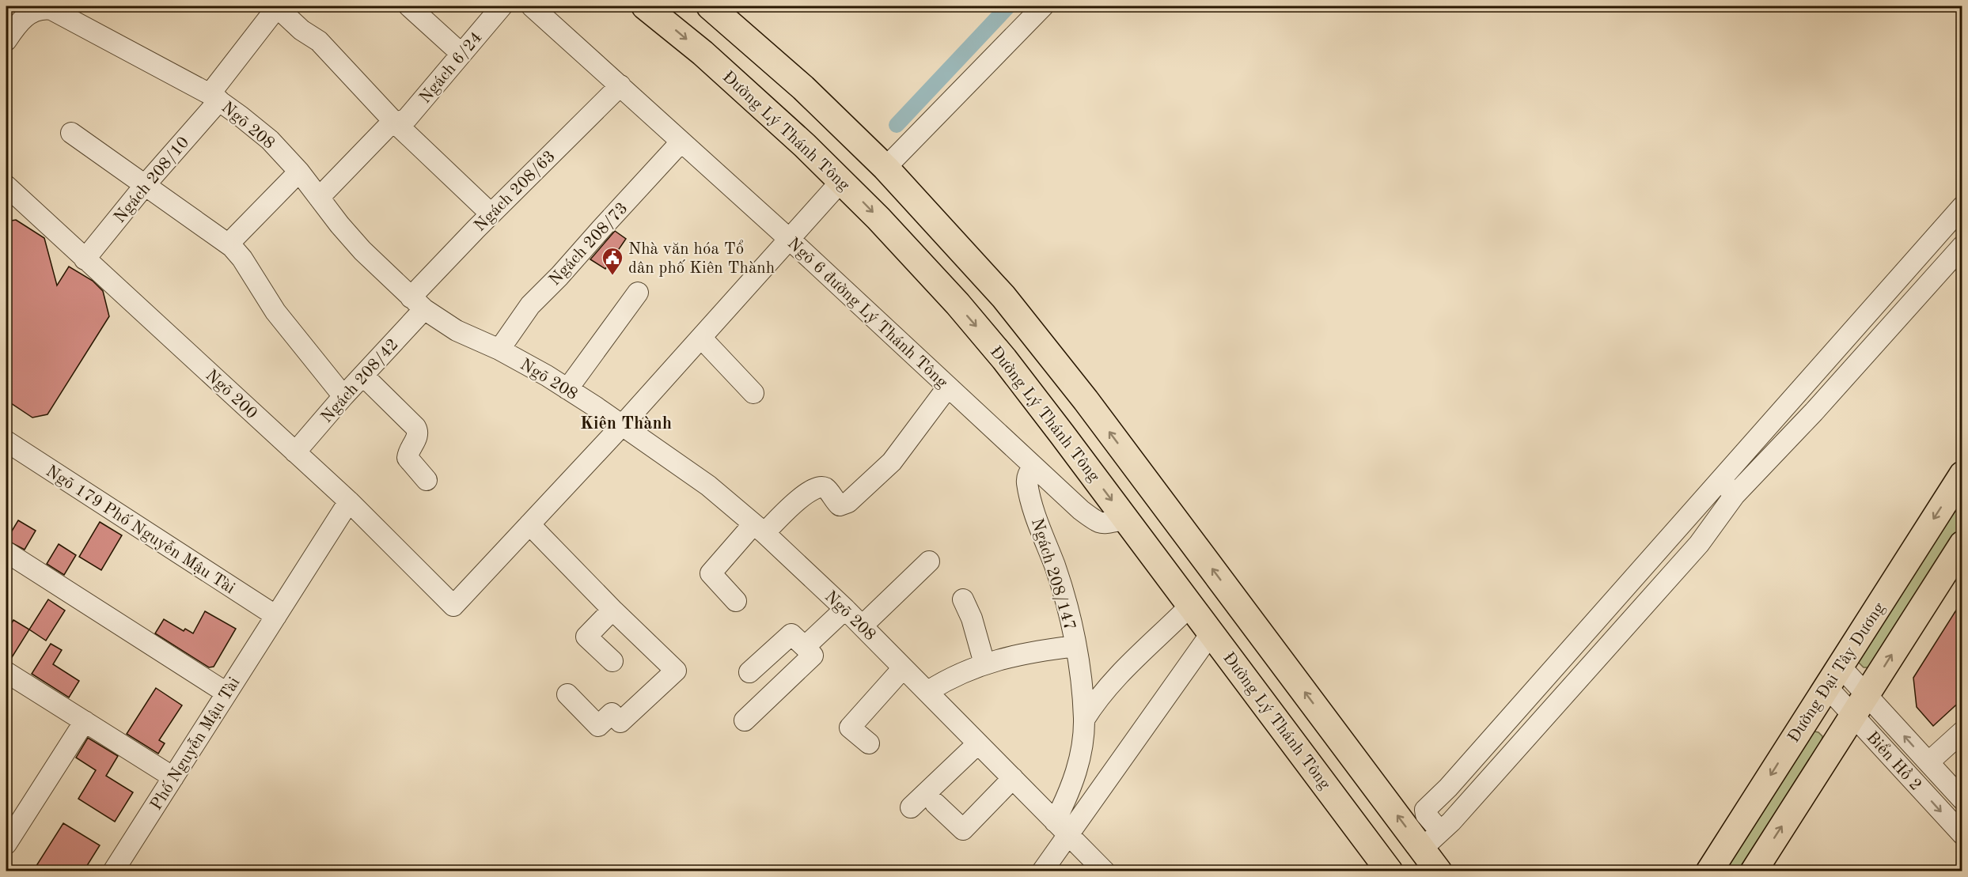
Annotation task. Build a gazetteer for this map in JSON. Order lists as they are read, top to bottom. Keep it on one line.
{"streets":{"main road":["Đường Lý Thánh Tông","Đường Đại Tây Dương"],"street":["Ngách 6/24","Ngõ 208","Ngách 208/10","Ngách 208/63","Ngách 208/73","Ngõ 6 đường Lý Thánh Tông","Ngách 208/42","Ngõ 200","Ngõ 179 Phố Nguyễn Mậu Tài","Ngách 208/147","Phố Nguyễn Mậu Tài","Biển Hồ 2"]},"crossings":[["Ngách 6/24","Ngõ 208"],["Ngõ 208","Ngách 208/10"],["Ngõ 208","Ngách 208/63"],["Ngõ 208","Ngách 208/73"],["Ngõ 208","Ngách 208/42"],["Ngõ 208","Ngách 208/147"],["Đường Lý Thánh Tông","Ngõ 6 đường Lý Thánh Tông"],["Ngách 208/10","Ngõ 200"],["Ngách 208/63","Ngõ 6 đường Lý Thánh Tông"],["Ngách 208/63","Ngách 208/42"],["Ngách 208/73","Ngõ 6 đường Lý Thánh Tông"],["Ngõ 6 đường Lý Thánh Tông","Ngách 208/147"],["Ngách 208/42","Ngõ 200"],["Ngõ 200","Phố Nguyễn Mậu Tài"],["Ngõ 179 Phố Nguyễn Mậu Tài","Phố Nguyễn Mậu Tài"],["Đường Đại Tây Dương","Biển Hồ 2"]],"districts":["Kiên Thành"],"places":{"public building":["Nhà văn hóa Tổ dân phố Kiên Thành"]}}
